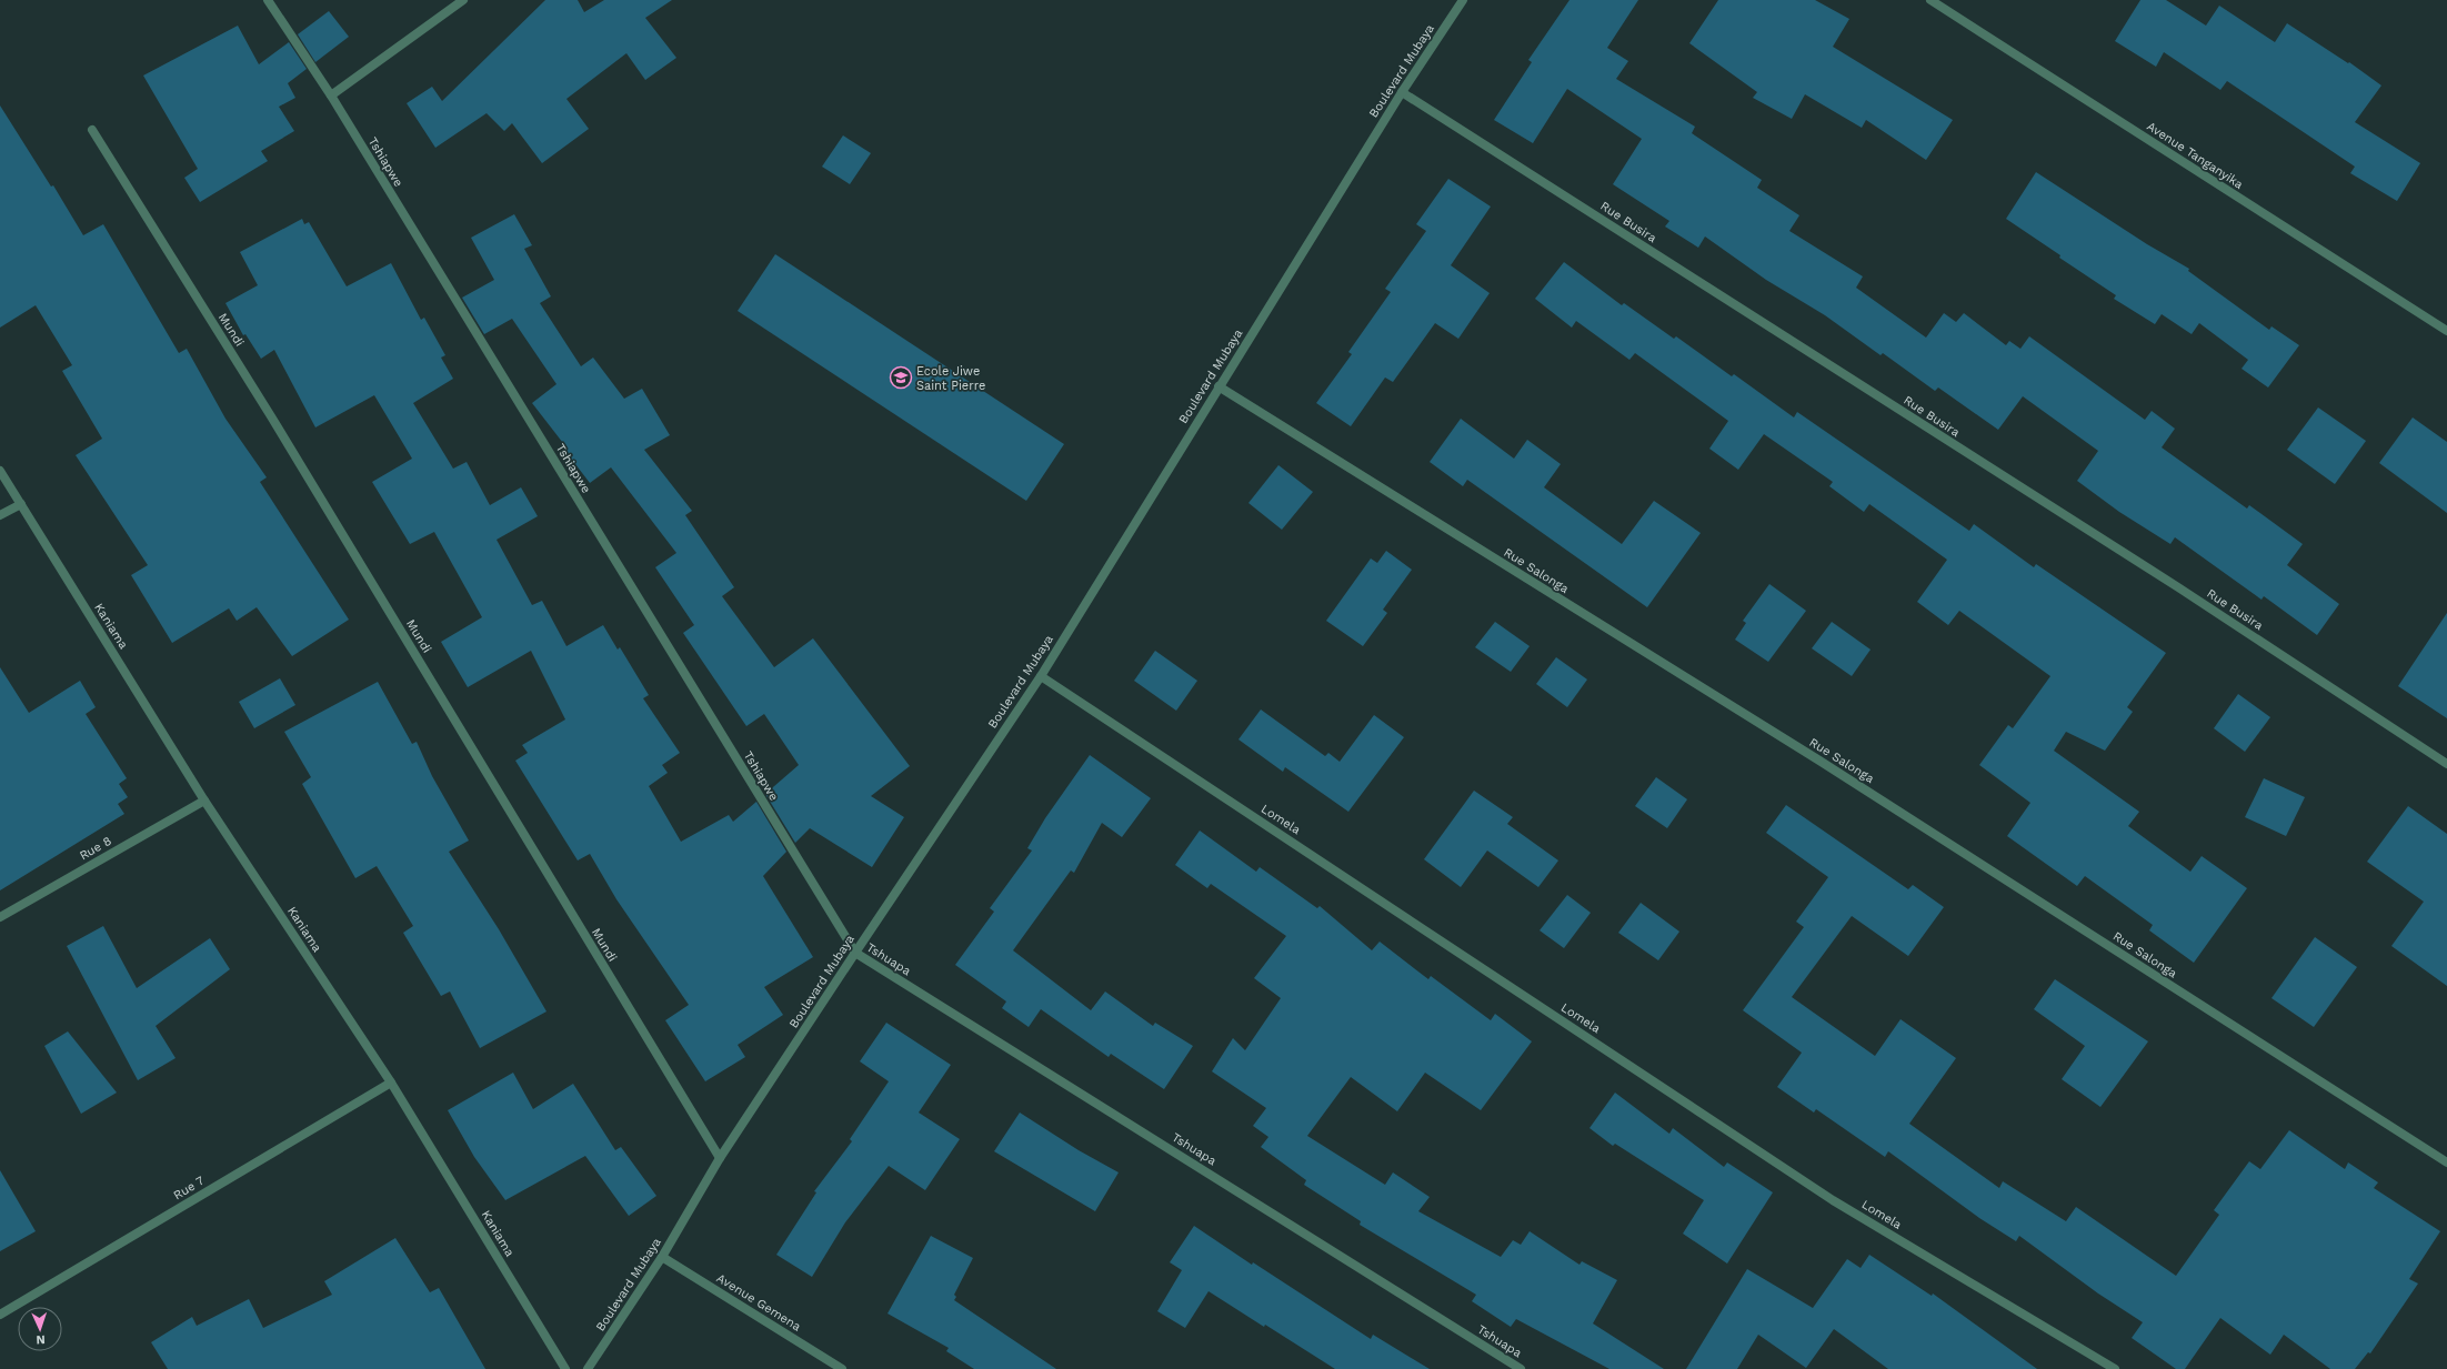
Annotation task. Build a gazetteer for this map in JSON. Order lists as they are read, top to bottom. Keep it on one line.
{"streets":{"street":["Boulevard Mubaya","Avenue Tanganyika","Tshiapwe","Rue Busira","Mundi","Rue Salonga","Kaniama","Lomela","Rue 8","Tshuapa","Rue 7","Avenue Gemena"]},"crossings":[["Boulevard Mubaya","Tshiapwe"],["Boulevard Mubaya","Rue Busira"],["Boulevard Mubaya","Mundi"],["Boulevard Mubaya","Rue Salonga"],["Boulevard Mubaya","Lomela"],["Boulevard Mubaya","Tshuapa"],["Boulevard Mubaya","Avenue Gemena"],["Tshiapwe","Tshuapa"],["Kaniama","Rue 8"],["Kaniama","Rue 7"]],"places":{"school or university":["Ecole Jiwe Saint Pierre"]},"north":"bottom"}
